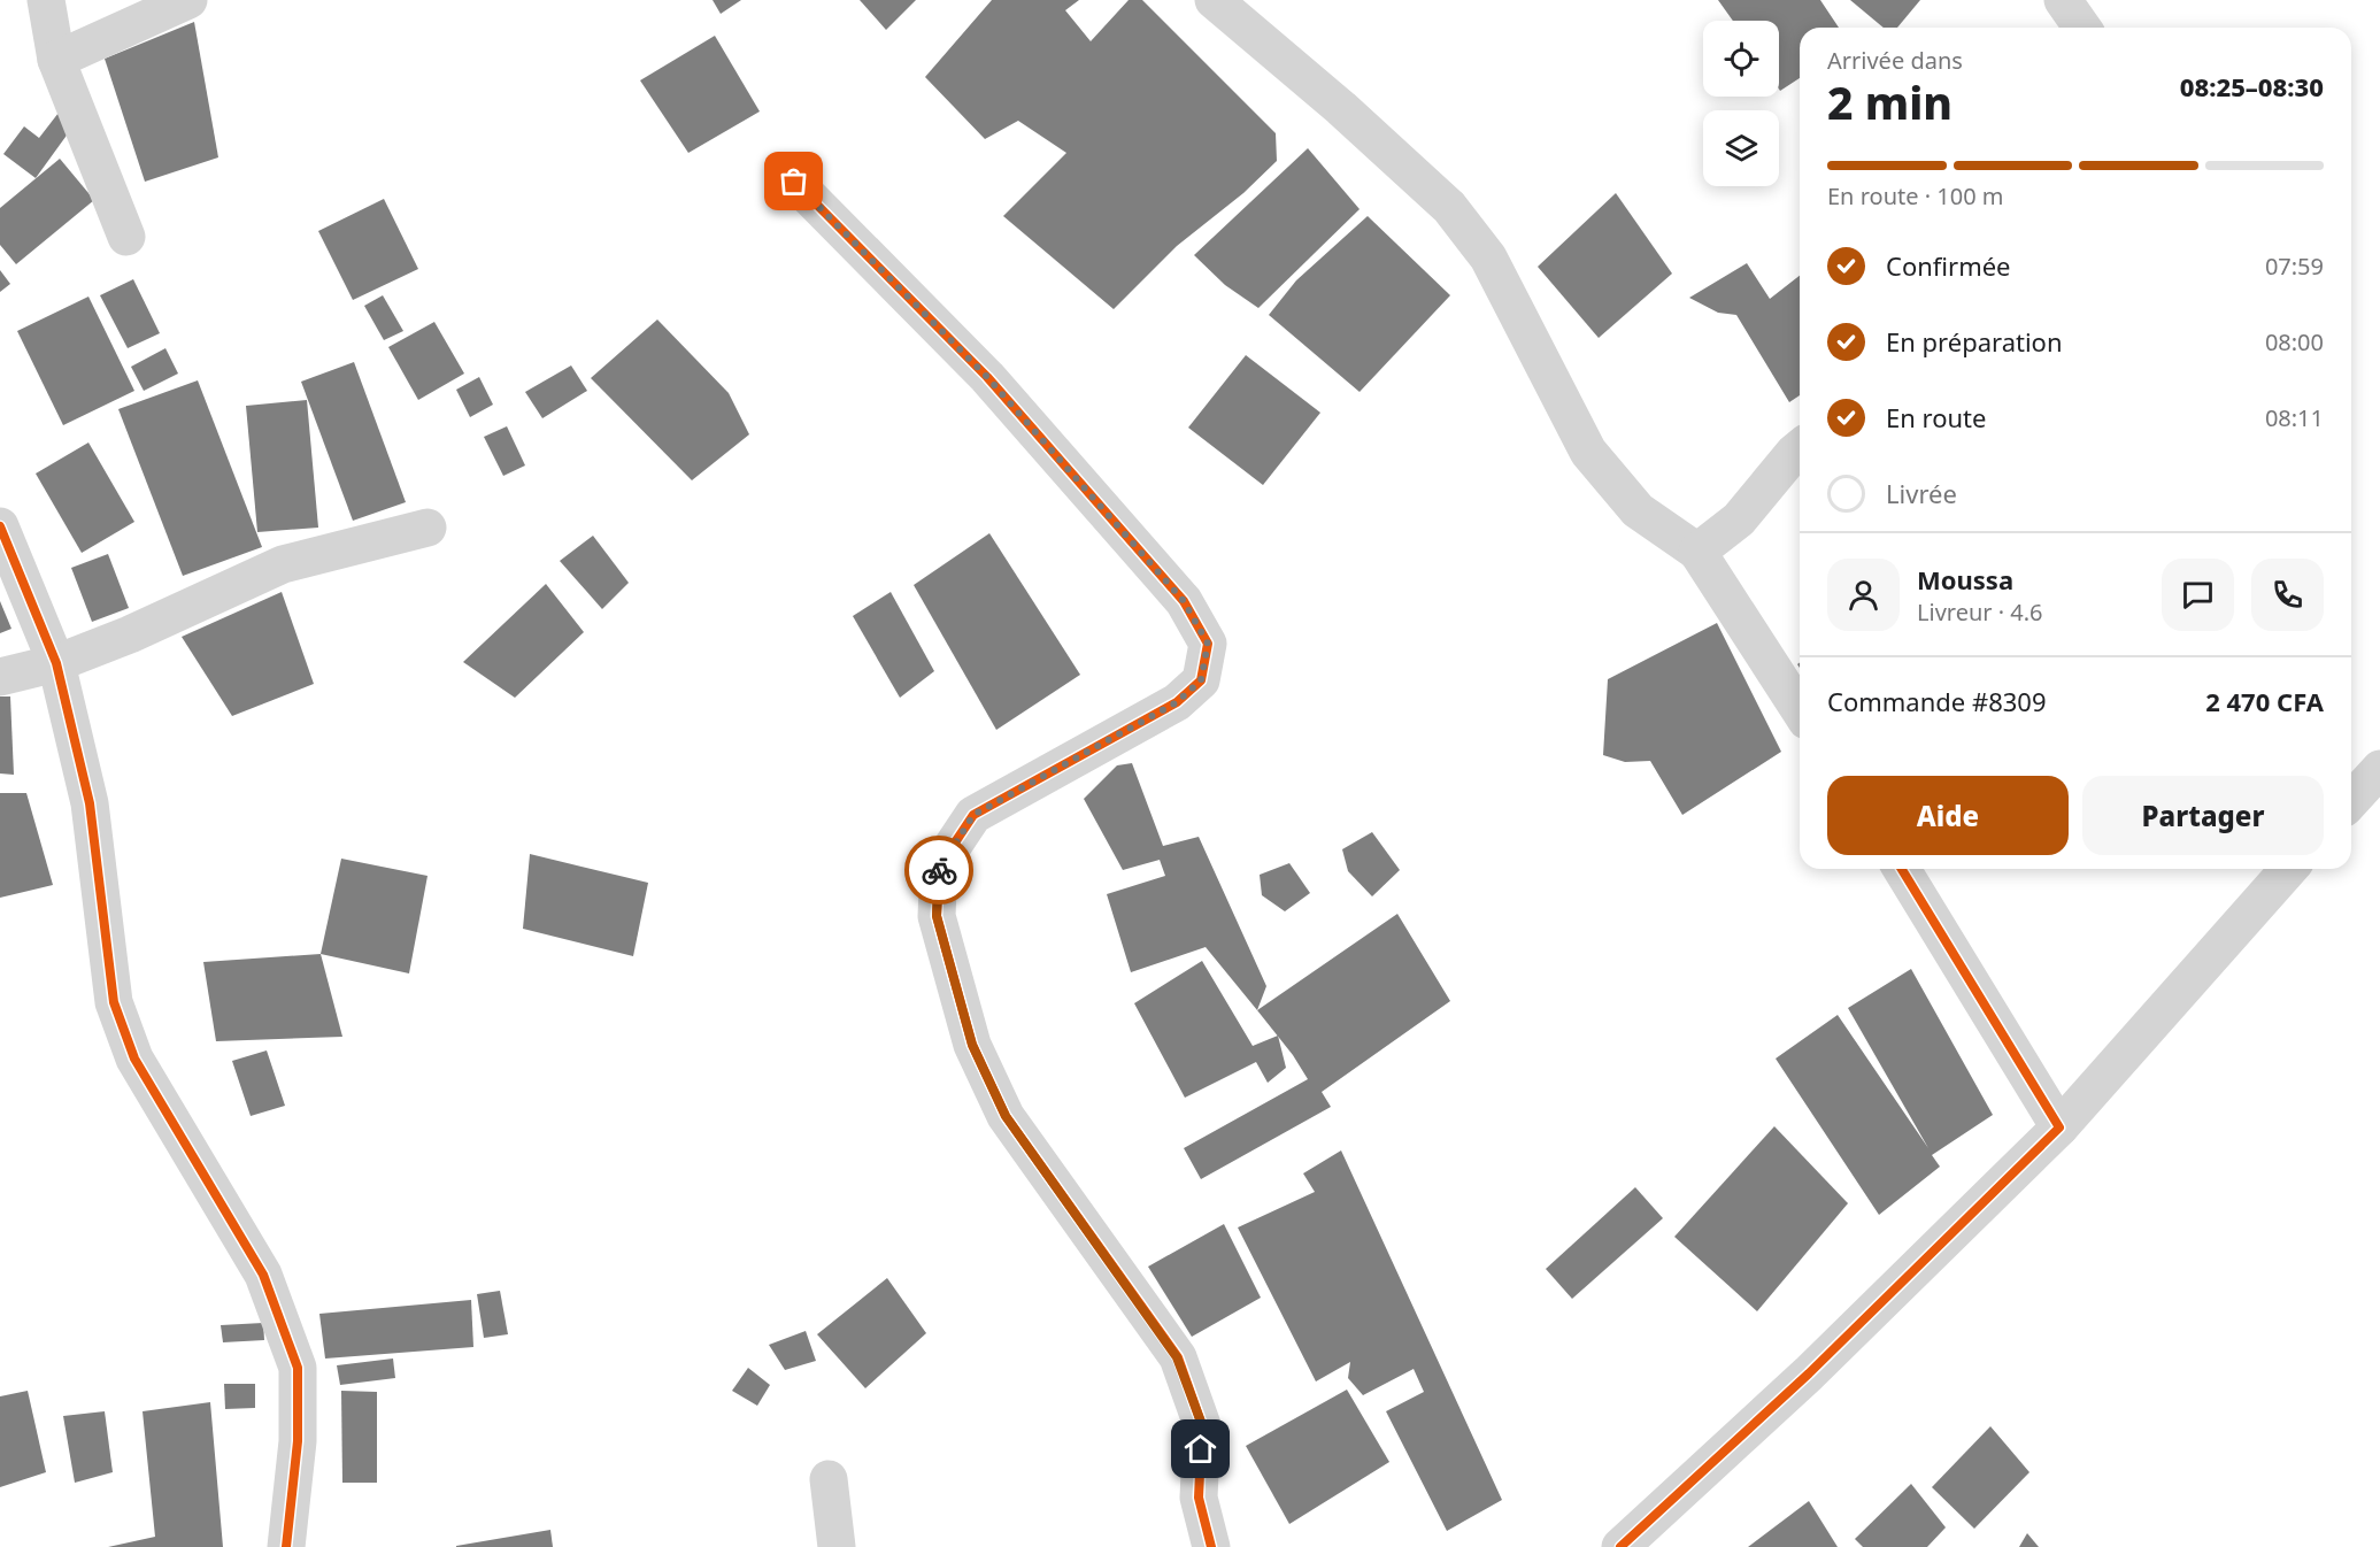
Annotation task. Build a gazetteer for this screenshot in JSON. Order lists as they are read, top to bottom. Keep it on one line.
{"page":{"heading":["2 min","Arrivée dans","08:25–08:30"],"panel":["Moussa","Livreur · 4.6","Commande #8309","2 470 CFA"],"bar":"En route · 100 m","list":[["Confirmée","07:59"],["En préparation","08:00"],["En route","08:11"],"Livrée"],"buttons":["Aide","Partager"]}}
